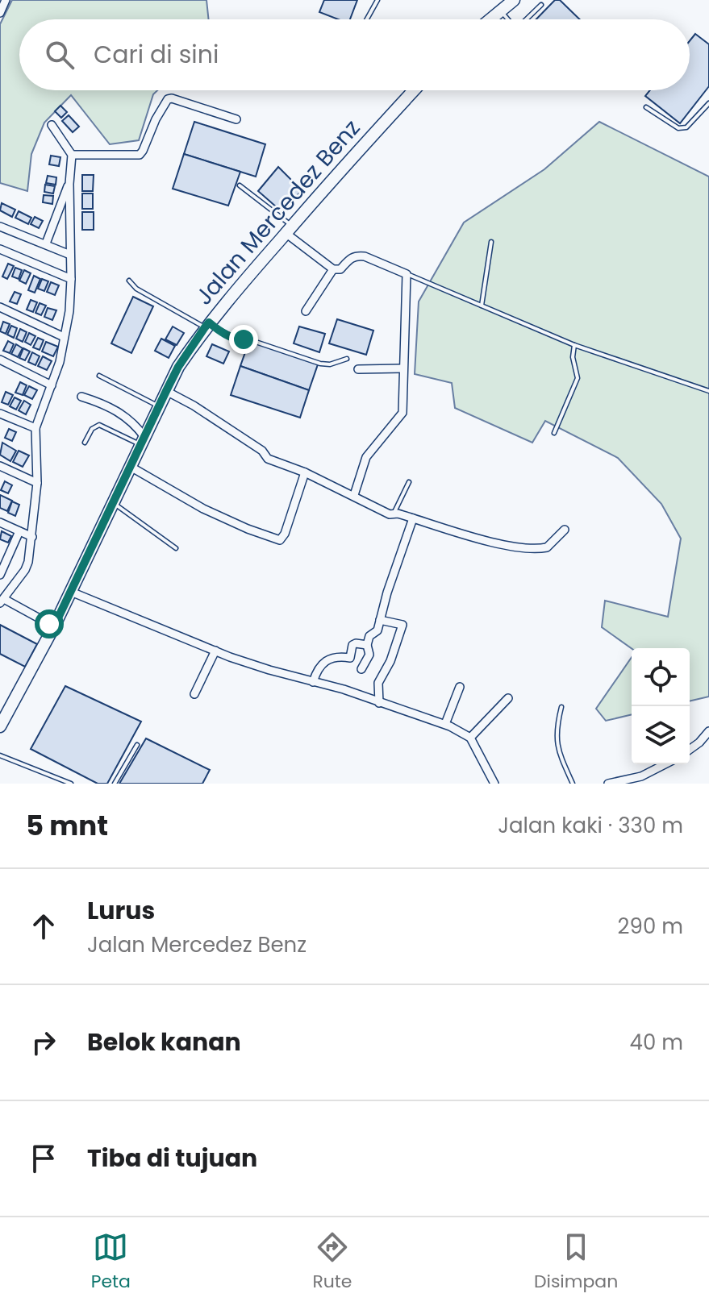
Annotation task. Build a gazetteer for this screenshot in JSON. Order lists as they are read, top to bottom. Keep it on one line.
{"streets":{"main road":["Jalan Mercedez Benz"]},"page":{"search":"Cari di sini","heading":["5 mnt","Jalan kaki · 330 m"],"list":[["Lurus","Jalan Mercedez Benz","290 m"],["Belok kanan","40 m"],"Tiba di tujuan"],"nav":["Peta","Rute","Disimpan"]}}
